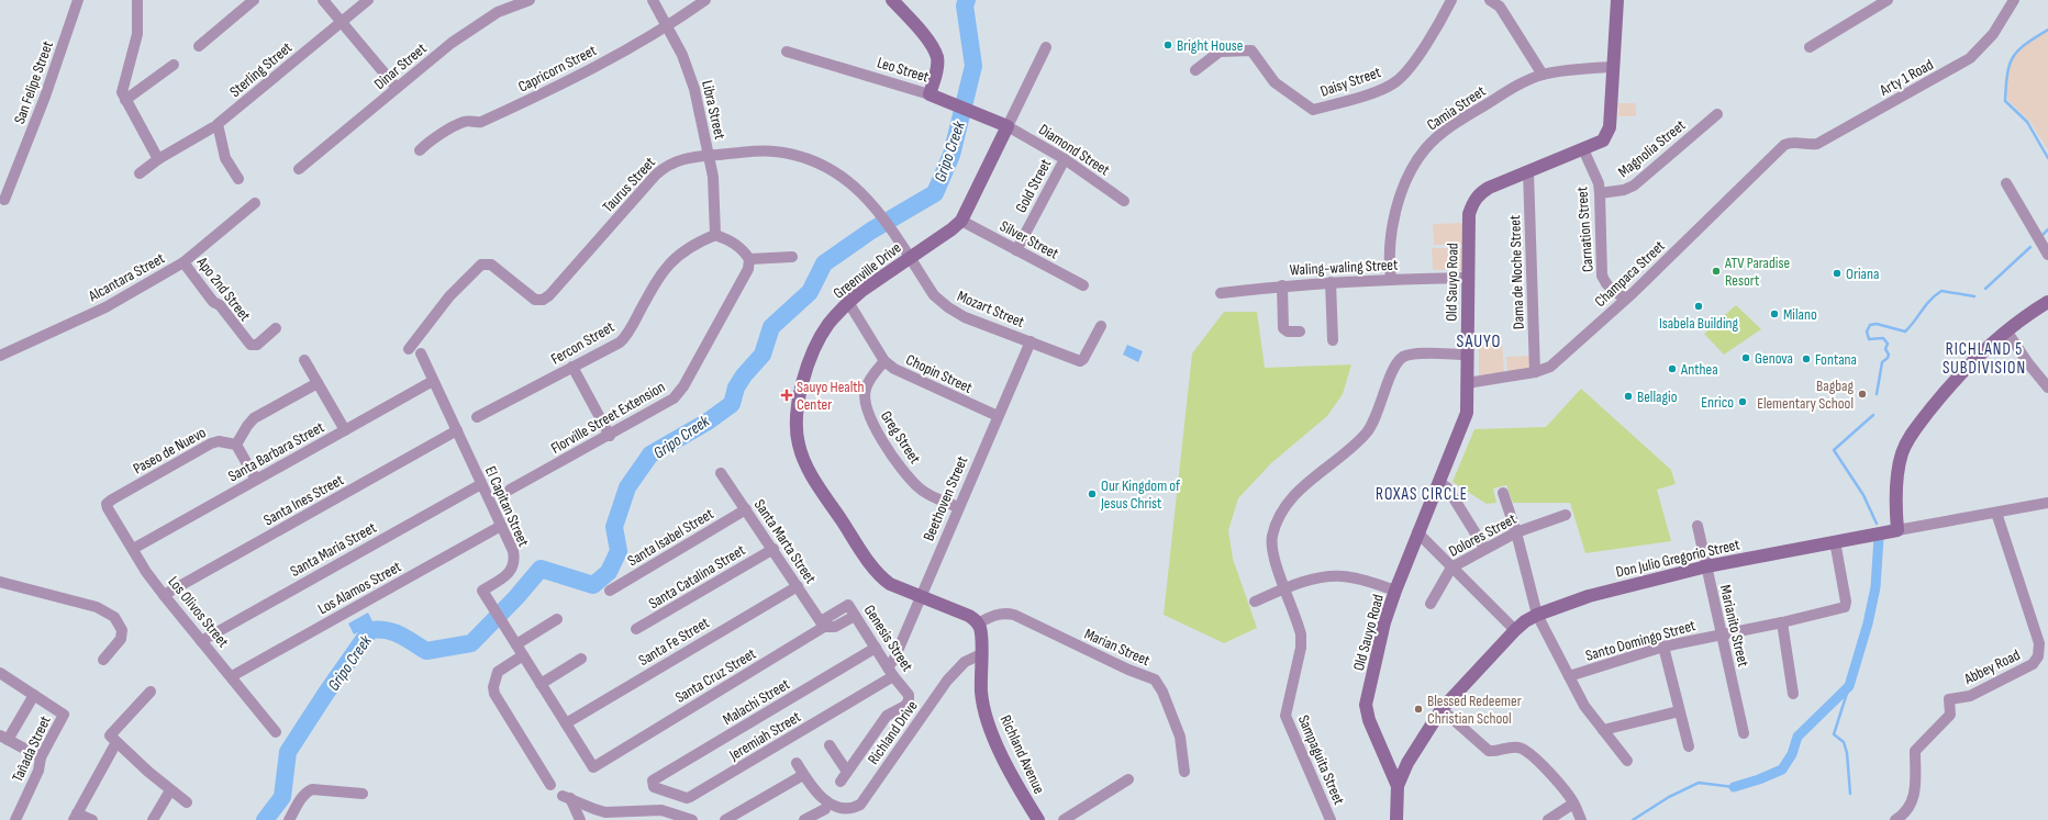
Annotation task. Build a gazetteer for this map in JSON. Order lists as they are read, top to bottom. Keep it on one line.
{"streets":{"street":["Dinar Street","Capricorn Street","Sterling Street","Leo Street","Arty 1 Road","Daisy Street","San Felipe Street","Camia Street","Libra Street","Magnolia Street","Diamond Street","Taurus Street","Gold Street","Carnation Street","Silver Street","Waling-waling Street","Greenville Drive","Dama de Noche Street","Champaca Street","Alcantara Street","Old Sauyo Road","Apo 2nd Street","Mozart Street","Fercon Street","Chopin Street","Florville Street Extension","Greg Street","Paseo de Nuevo","Santa Barbara Street","Beethoven Street","Santa Ines Street","El Capitan Street","Dolores Street","Santa Isabel Street","Santa Marta Street","Santa Maria Street","Don Julio Gregorio Street","Santa Catalina Street","Los Alamos Street","Los Olivos Street","Marianito Street","Genesis Street","Santo Domingo Street","Santa Fe Street","Marian Street","Abbey Road","Santa Cruz Street","Malachi Street","Richland Drive","Jeremiah Street","Tañada Street","Richland Avenue","Sampaguita Street"]},"crossings":[["Capricorn Street","Libra Street"],["Leo Street","Diamond Street"],["Leo Street","Greenville Drive"],["Arty 1 Road","Champaca Street"],["Camia Street","Waling-waling Street"],["Camia Street","Old Sauyo Road"],["Libra Street","Taurus Street"],["Libra Street","Fercon Street"],["Magnolia Street","Carnation Street"],["Diamond Street","Gold Street"],["Diamond Street","Greenville Drive"],["Taurus Street","Greenville Drive"],["Taurus Street","Mozart Street"],["Gold Street","Silver Street"],["Carnation Street","Champaca Street"],["Carnation Street","Old Sauyo Road"],["Silver Street","Greenville Drive"],["Waling-waling Street","Old Sauyo Road"],["Greenville Drive","Mozart Street"],["Greenville Drive","Chopin Street"],["Greenville Drive","Beethoven Street"],["Greenville Drive","Marian Street"],["Greenville Drive","Richland Avenue"],["Dama de Noche Street","Champaca Street"],["Dama de Noche Street","Old Sauyo Road"],["Champaca Street","Old Sauyo Road"],["Alcantara Street","Apo 2nd Street"],["Old Sauyo Road","Don Julio Gregorio Street"],["Old Sauyo Road","Sampaguita Street"],["Mozart Street","Beethoven Street"],["Chopin Street","Greg Street"],["Chopin Street","Beethoven Street"],["Greg Street","Beethoven Street"],["Paseo de Nuevo","Los Olivos Street"],["Santa Barbara Street","El Capitan Street"],["Santa Barbara Street","Los Olivos Street"],["Beethoven Street","Genesis Street"],["Beethoven Street","Jeremiah Street"],["Santa Ines Street","El Capitan Street"],["Santa Ines Street","Los Olivos Street"],["El Capitan Street","Santa Maria Street"],["El Capitan Street","Los Alamos Street"],["El Capitan Street","Santa Fe Street"],["El Capitan Street","Santa Cruz Street"],["Santa Isabel Street","Santa Marta Street"],["Santa Marta Street","Santa Catalina Street"],["Santa Marta Street","Santa Fe Street"],["Santa Marta Street","Santa Cruz Street"],["Santa Maria Street","Los Olivos Street"],["Don Julio Gregorio Street","Marianito Street"],["Don Julio Gregorio Street","Santo Domingo Street"],["Don Julio Gregorio Street","Abbey Road"],["Los Alamos Street","Los Olivos Street"],["Marianito Street","Santo Domingo Street"],["Genesis Street","Santa Cruz Street"],["Genesis Street","Malachi Street"],["Genesis Street","Jeremiah Street"],["Marian Street","Richland Avenue"],["Malachi Street","Jeremiah Street"],["Richland Drive","Richland Avenue"]],"districts":["SAUYO","RICHLAND 5 SUBDIVISION","ROXAS CIRCLE"],"water":["Gripo Creek"],"places":{"other":["Bright House","ATV Paradise Resort","Oriana","Isabela Building","Milano","Genova","Fontana","Anthea","Bagbag Elementary School","Bellagio","Enrico","Our Kingdom of Jesus Christ","Blessed Redeemer Christian School"],"health":["Sauyo Health Center"]}}
